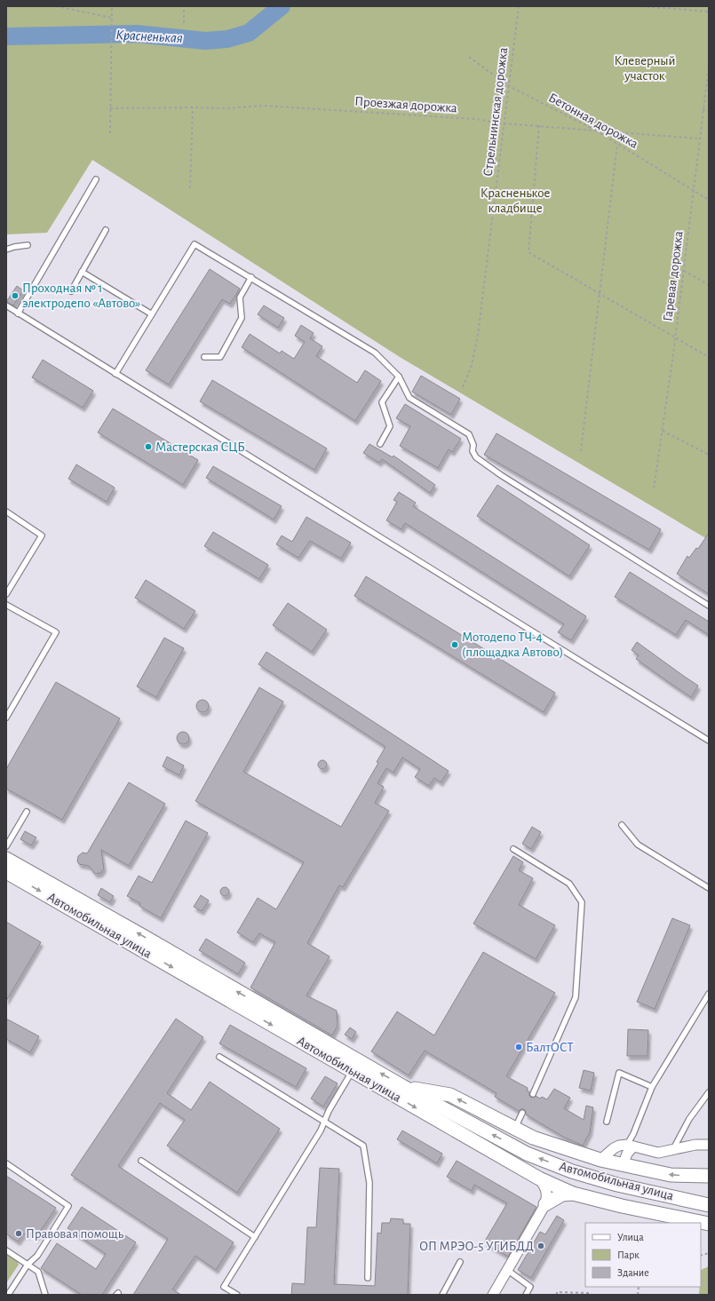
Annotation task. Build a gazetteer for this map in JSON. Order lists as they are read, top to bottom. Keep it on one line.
{"streets":{"main road":["Автомобильная улица"],"path":["Проезжая дорожка","Стрельнинская дорожка","Бетонная дорожка","Гаревая дорожка"]},"crossings":[["Проезжая дорожка","Стрельнинская дорожка"],["Проезжая дорожка","Бетонная дорожка"],["Проезжая дорожка","Гаревая дорожка"],["Стрельнинская дорожка","Бетонная дорожка"],["Бетонная дорожка","Гаревая дорожка"]],"water":["Красненькая"],"parks":["Клеверный участок","Красненькое кладбище"],"places":["Проходная № 1 электродепо «Автово»","Мастерская СЦБ","Мотодепо ТЧ-4 (площадка Автово)","БалтОСТ","Правовая помощь","ОП МРЭО-5 УГИБДД"],"legend":["Улица","Парк","Здание"]}
